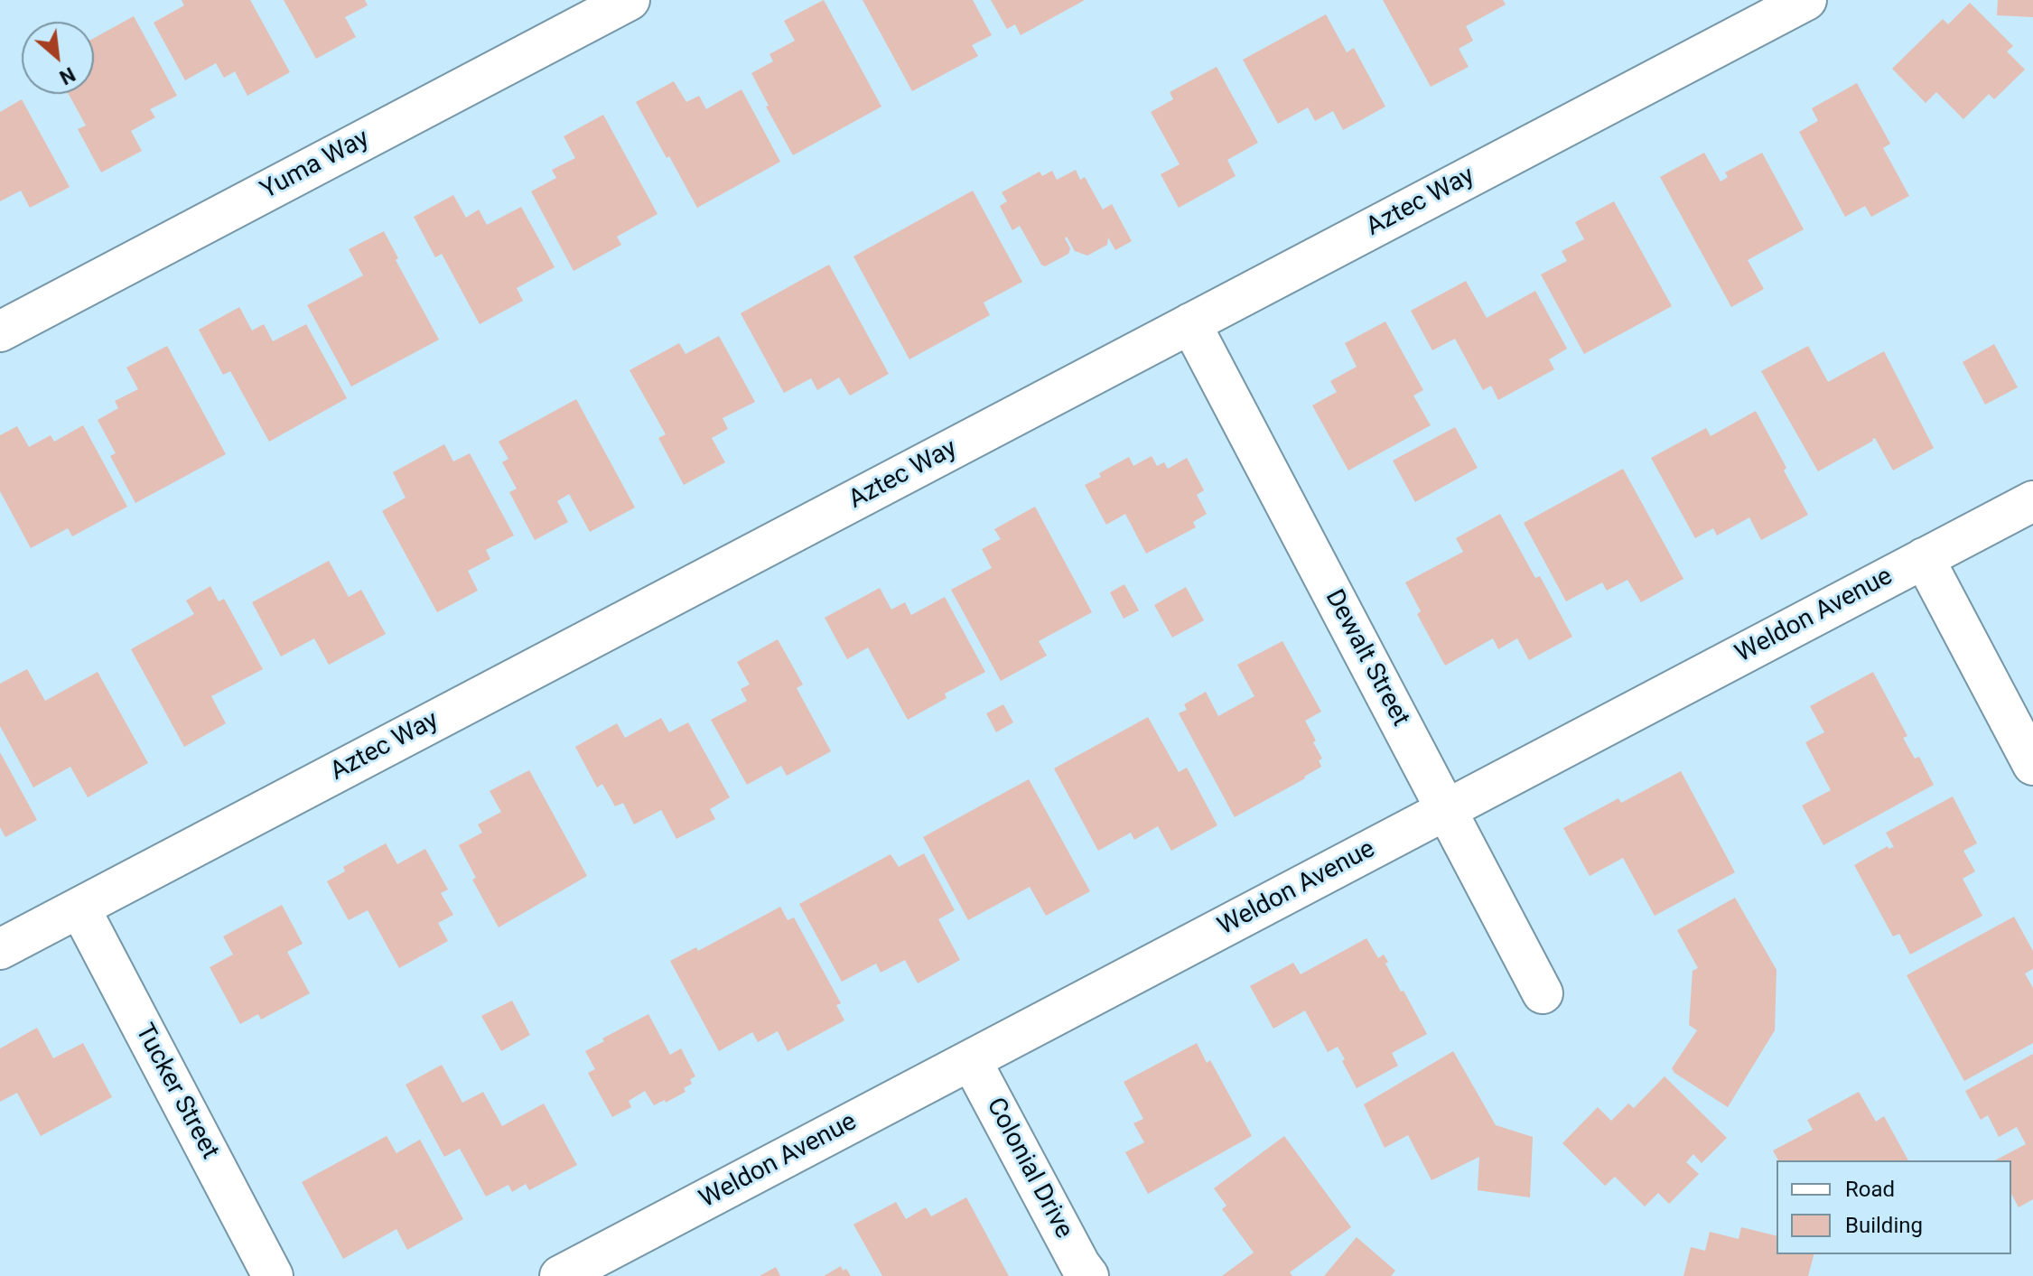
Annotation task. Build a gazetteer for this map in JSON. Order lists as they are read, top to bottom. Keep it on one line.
{"streets":{"street":["Yuma Way","Aztec Way","Weldon Avenue","Dewalt Street","Tucker Street","Colonial Drive"]},"crossings":[["Aztec Way","Dewalt Street"],["Aztec Way","Tucker Street"],["Weldon Avenue","Dewalt Street"],["Weldon Avenue","Colonial Drive"]],"legend":["Road","Building"],"north":"bottom right"}
